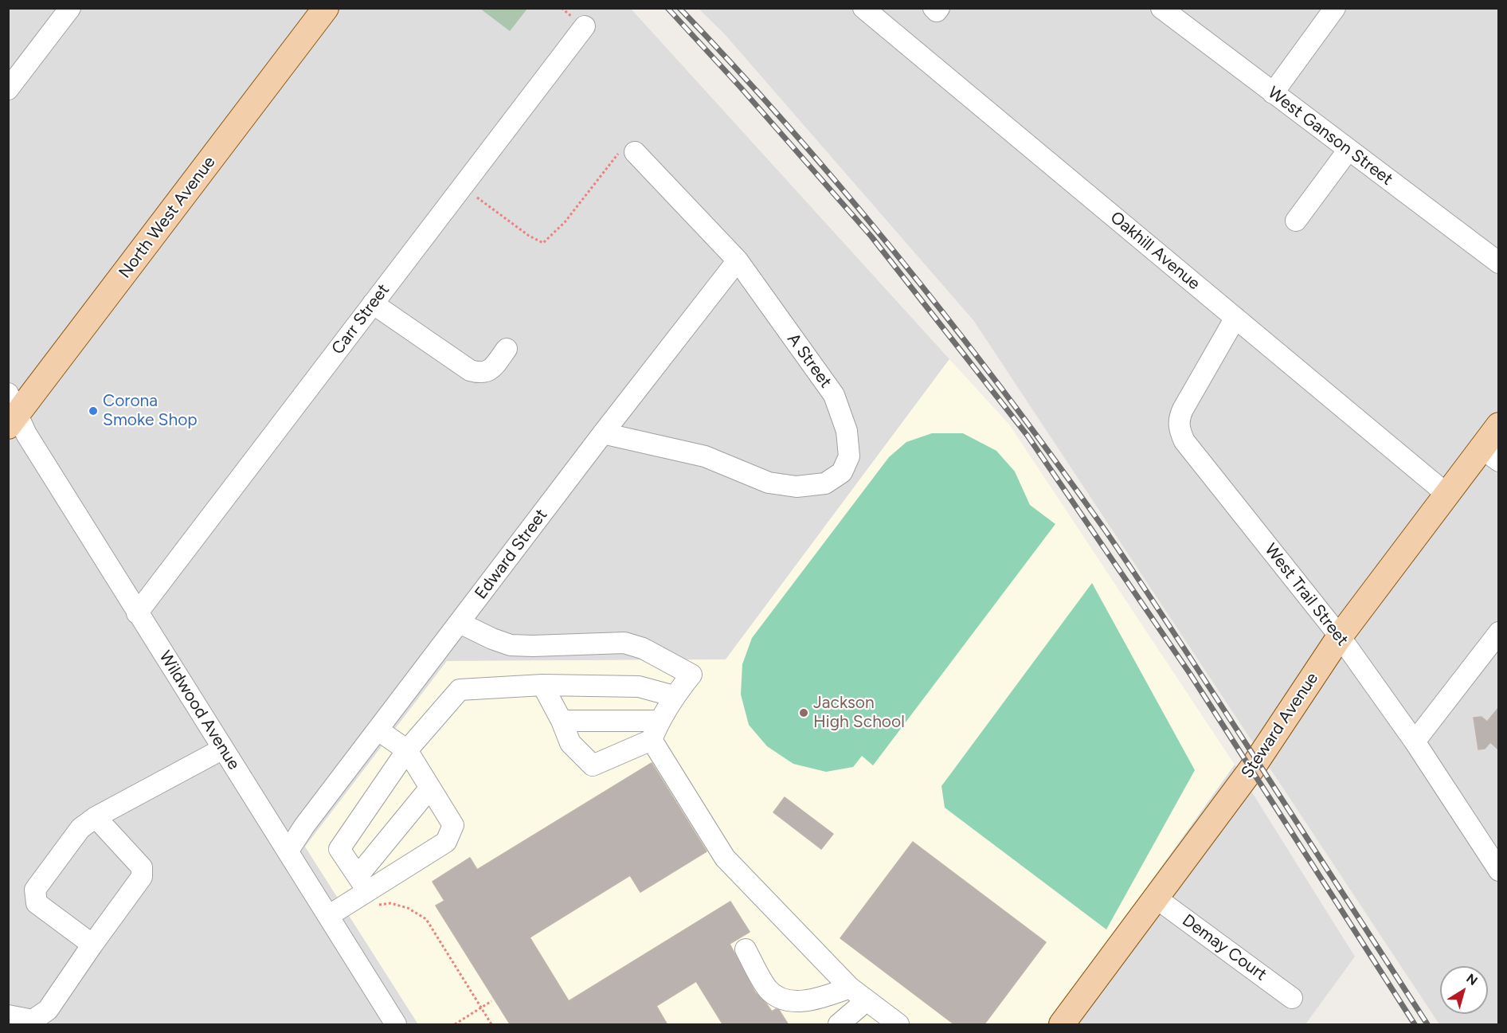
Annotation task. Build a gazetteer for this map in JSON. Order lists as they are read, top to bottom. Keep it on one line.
{"streets":{"main road":["North West Avenue","Steward Avenue"],"street":["West Ganson Street","Oakhill Avenue","Carr Street","A Street","Edward Street","West Trail Street","Wildwood Avenue","Demay Court"]},"crossings":[["North West Avenue","Wildwood Avenue"],["Oakhill Avenue","West Trail Street"],["Oakhill Avenue","Steward Avenue"],["Carr Street","Wildwood Avenue"],["A Street","Edward Street"],["Edward Street","Wildwood Avenue"],["West Trail Street","Steward Avenue"],["Steward Avenue","Demay Court"]],"places":["Corona Smoke Shop","Jackson High School"],"north":"top right"}
